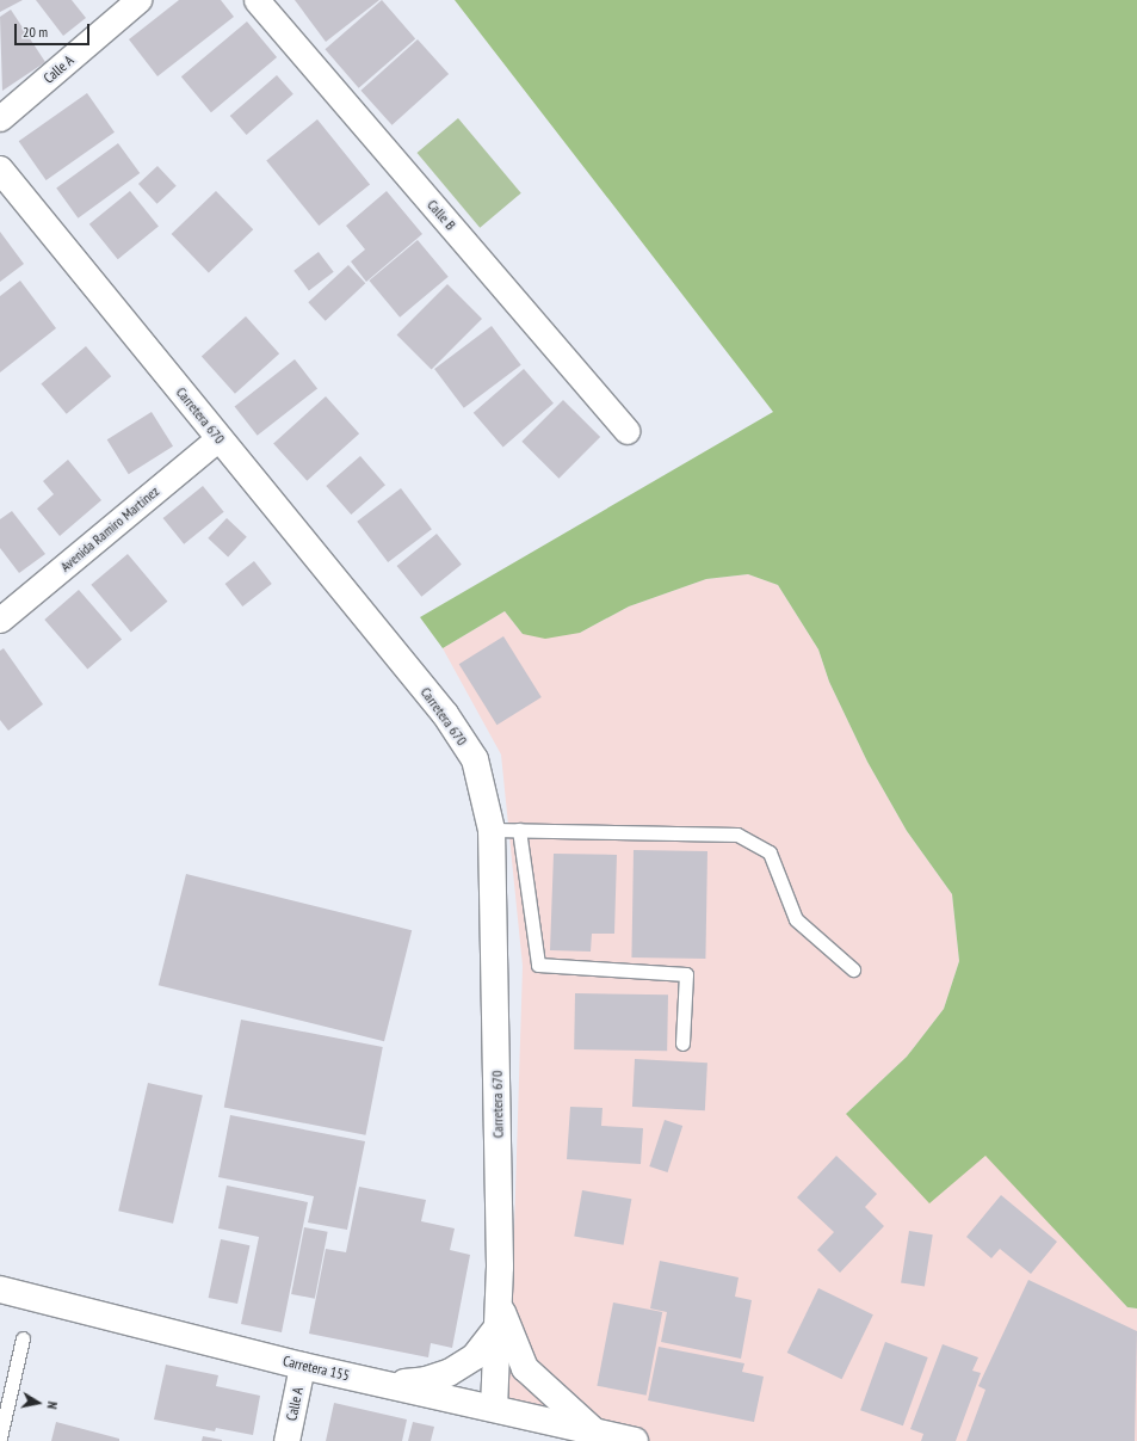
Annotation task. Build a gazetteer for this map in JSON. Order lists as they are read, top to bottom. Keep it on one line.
{"streets":{"street":["Calle A","Calle B","Carretera 670","Avenida Ramiro Martínez","Carretera 155"]},"crossings":[["Calle A","Carretera 155"],["Carretera 670","Avenida Ramiro Martínez"],["Carretera 670","Carretera 155"]],"scale_bar":"20 m","north":"right"}
